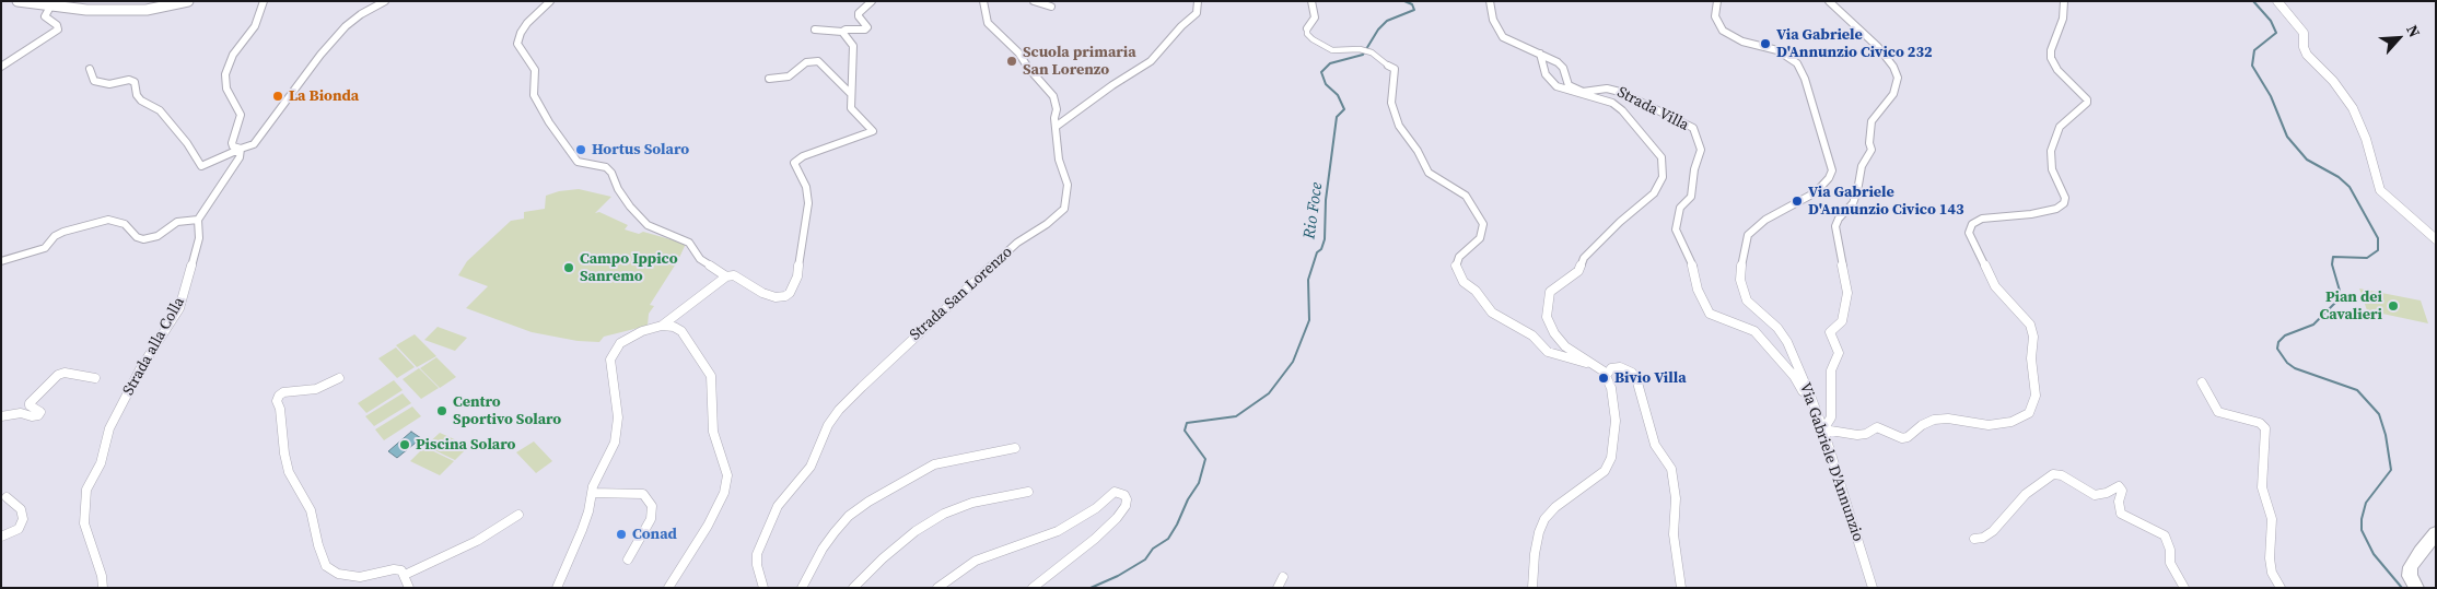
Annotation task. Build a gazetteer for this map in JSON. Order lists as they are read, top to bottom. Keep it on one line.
{"streets":{"street":["Strada Villa","Strada San Lorenzo","Strada alla Colla","Via Gabriele D'Annunzio"]},"crossings":[["Strada Villa","Via Gabriele D'Annunzio"]],"water":["Rio Foce"],"places":["Via Gabriele D'Annunzio Civico 232","Scuola primaria San Lorenzo","La Bionda","Hortus Solaro","Via Gabriele D'Annunzio Civico 143","Campo Ippico Sanremo","Pian dei Cavalieri","Bivio Villa","Centro Sportivo Solaro","Piscina Solaro","Conad"],"north":"top right"}
